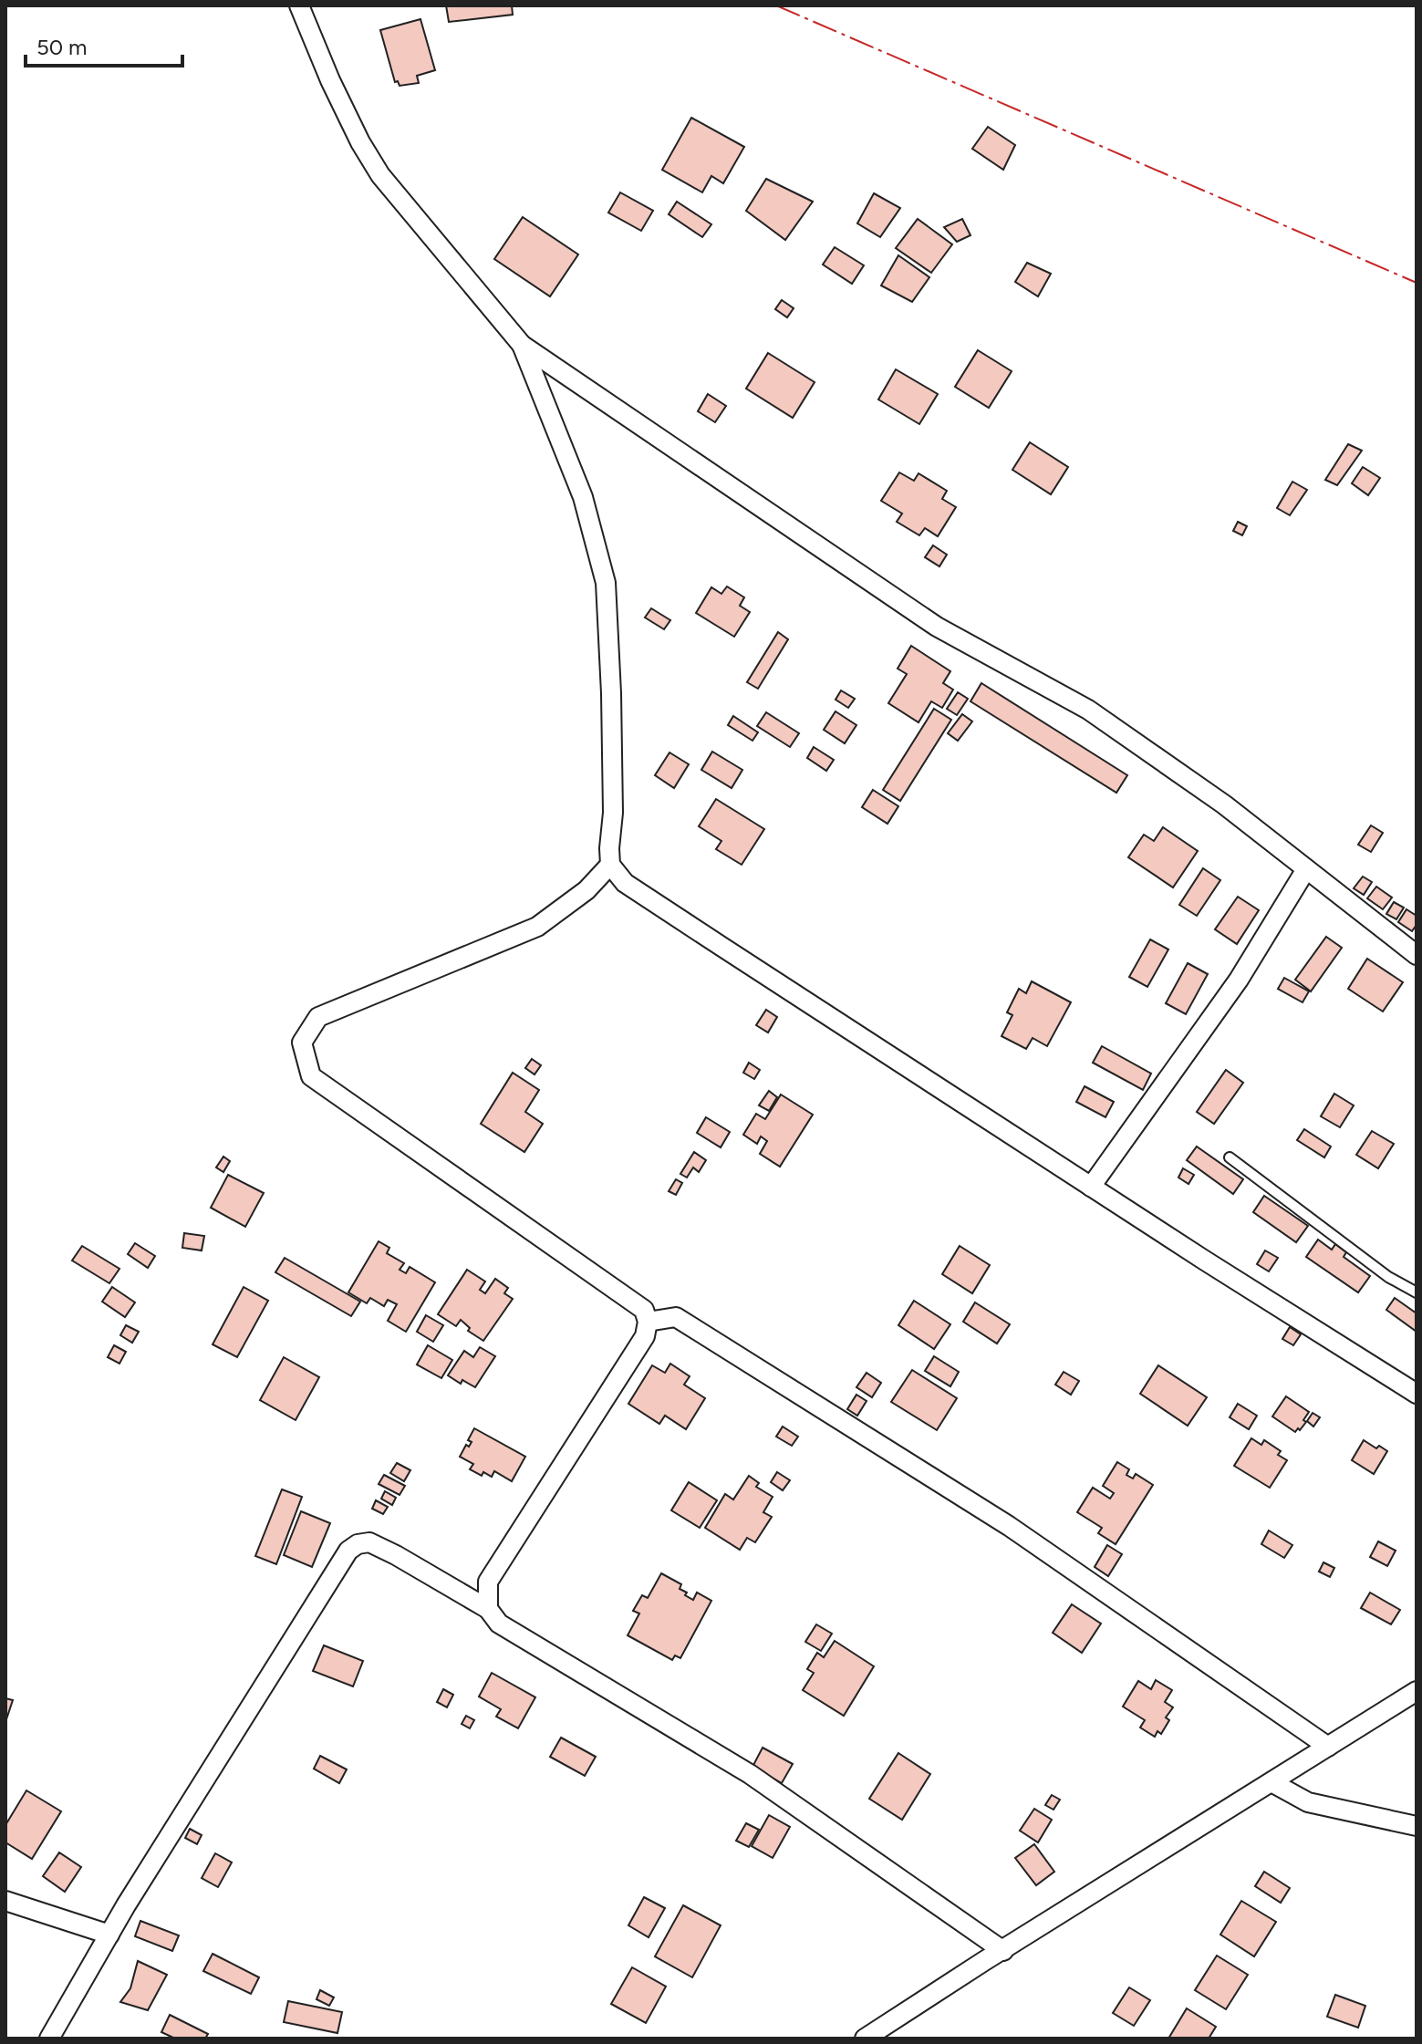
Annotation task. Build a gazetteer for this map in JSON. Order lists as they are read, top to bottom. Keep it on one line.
{"scale_bar":"50 m"}
